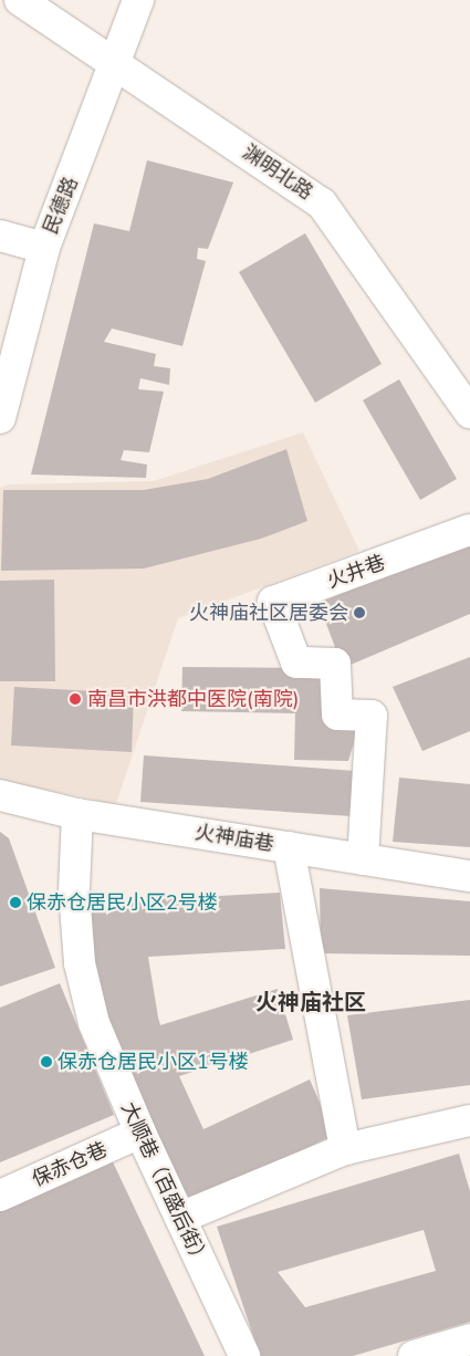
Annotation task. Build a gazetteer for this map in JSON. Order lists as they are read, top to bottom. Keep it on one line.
{"streets":{"street":["渊明北路","民德路","火井巷","火神庙巷","保赤仓巷","大顺巷（百盛后街）"]},"crossings":[["渊明北路","民德路"],["火井巷","火神庙巷"],["火神庙巷","大顺巷（百盛后街）"],["保赤仓巷","大顺巷（百盛后街）"]],"districts":["火神庙社区"],"places":["火神庙社区居委会","南昌市洪都中医院(南院)","保赤仓居民小区2号楼","保赤仓居民小区1号楼"]}
